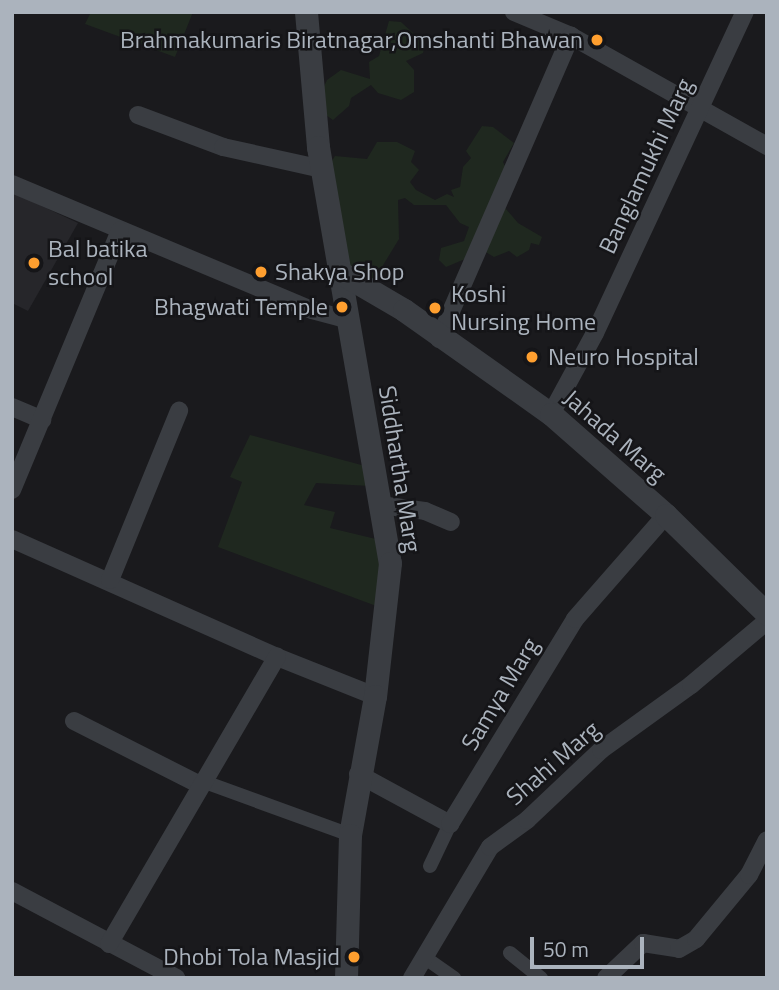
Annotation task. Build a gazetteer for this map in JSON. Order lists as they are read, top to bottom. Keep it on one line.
{"streets":{"street":["Banglamukhi Marg","Jahada Marg","Siddhartha Marg","Samya Marg","Shahi Marg"]},"crossings":[["Banglamukhi Marg","Jahada Marg"],["Jahada Marg","Siddhartha Marg"],["Jahada Marg","Samya Marg"]],"places":["Brahmakumaris Biratnagar,Omshanti Bhawan","Bal batika school","Shakya Shop","Bhagwati Temple","Koshi Nursing Home","Neuro Hospital","Dhobi Tola Masjid"],"scale_bar":"50 m"}
